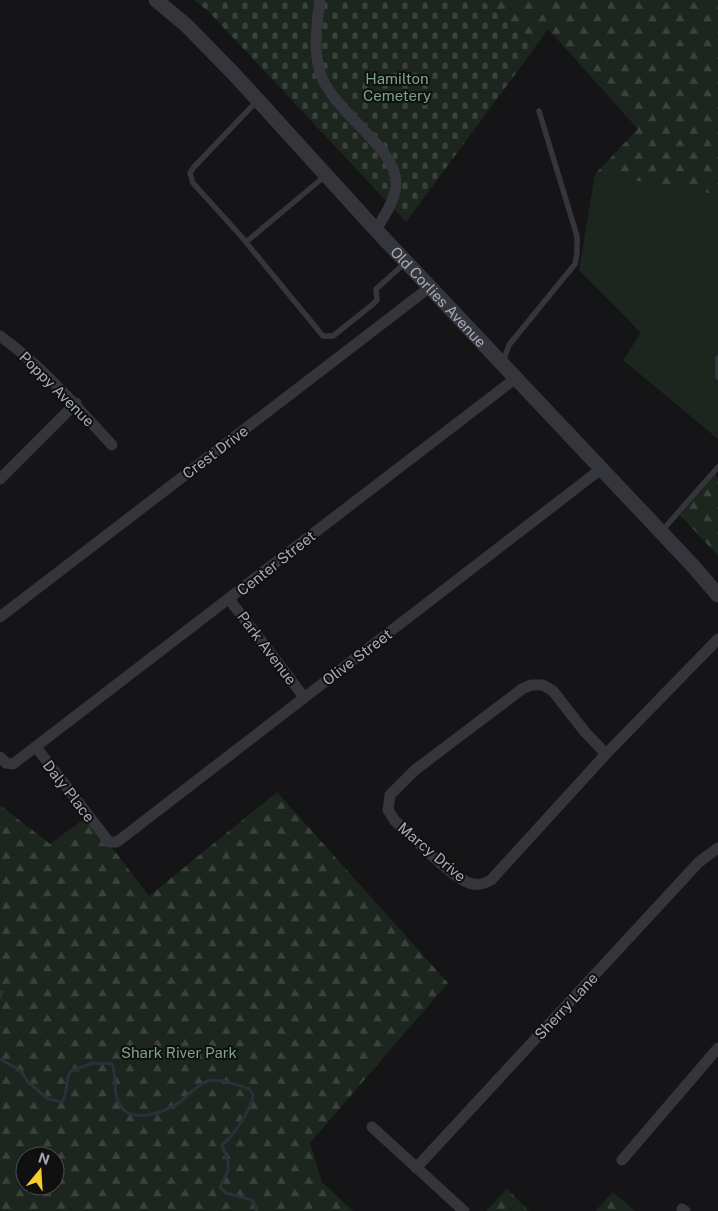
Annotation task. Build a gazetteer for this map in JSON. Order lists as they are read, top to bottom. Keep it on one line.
{"streets":{"street":["Old Corlies Avenue","Poppy Avenue","Crest Drive","Center Street","Park Avenue","Olive Street","Daly Place","Marcy Drive","Sherry Lane"]},"crossings":[["Old Corlies Avenue","Crest Drive"],["Old Corlies Avenue","Center Street"],["Old Corlies Avenue","Olive Street"],["Center Street","Park Avenue"],["Center Street","Daly Place"],["Park Avenue","Olive Street"],["Olive Street","Daly Place"]],"parks":["Hamilton Cemetery","Shark River Park"],"north":"top"}
